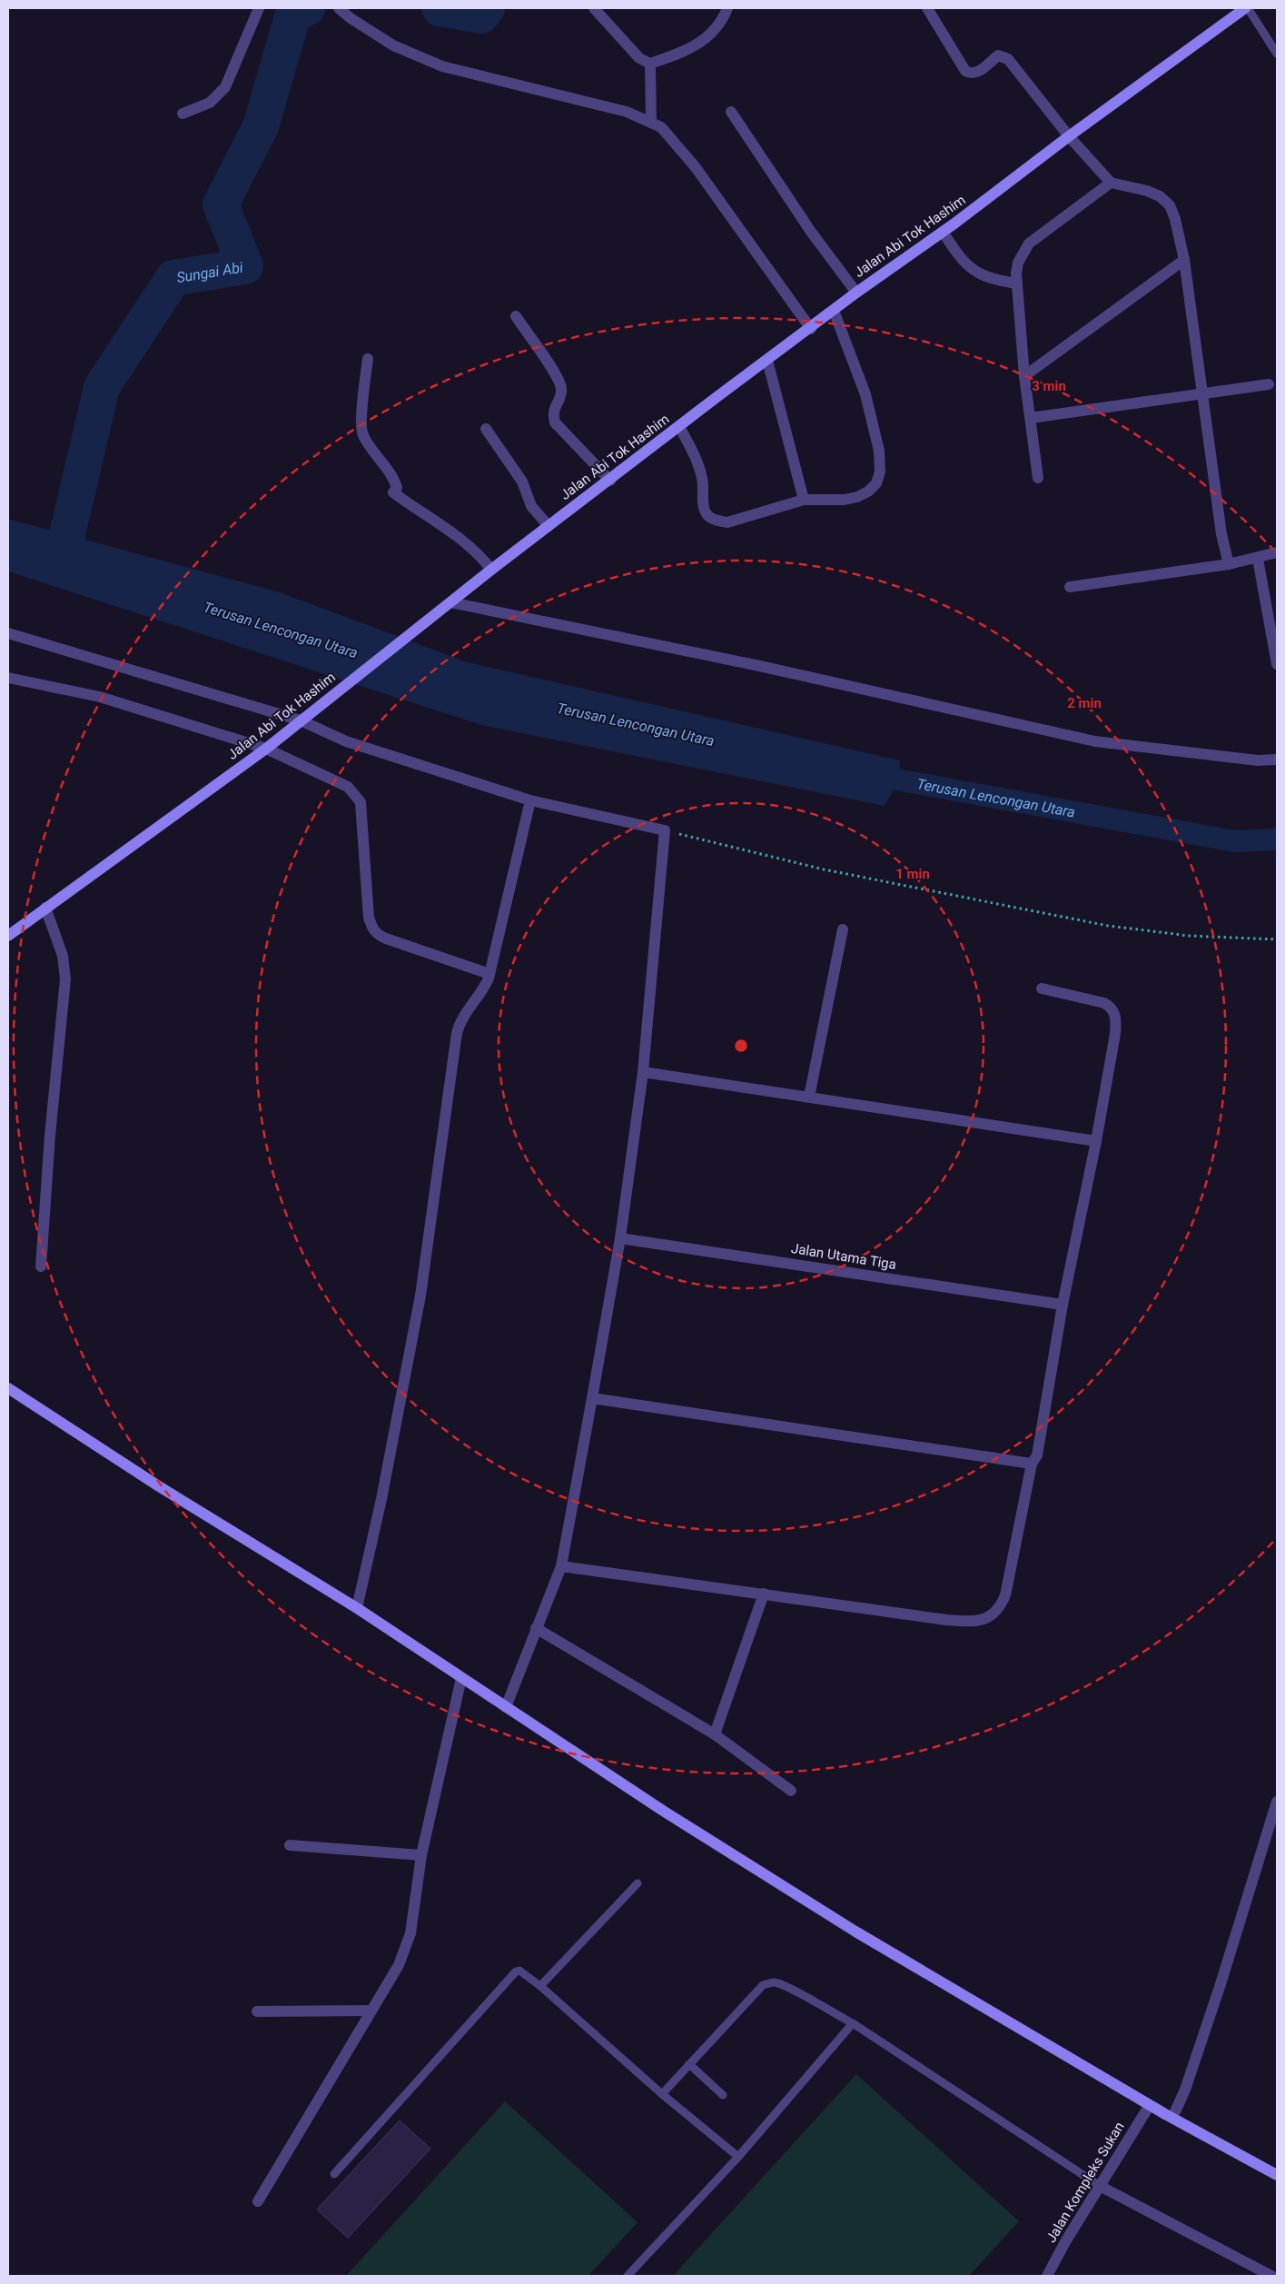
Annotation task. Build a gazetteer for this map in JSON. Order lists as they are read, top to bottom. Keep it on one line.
{"streets":{"main road":["Jalan Abi Tok Hashim"],"street":["Jalan Utama Tiga","Jalan Kompleks Sukan"]},"water":["Sungai Abi","Terusan Lencongan Utara"],"rings":["3 min","2 min","1 min"]}
